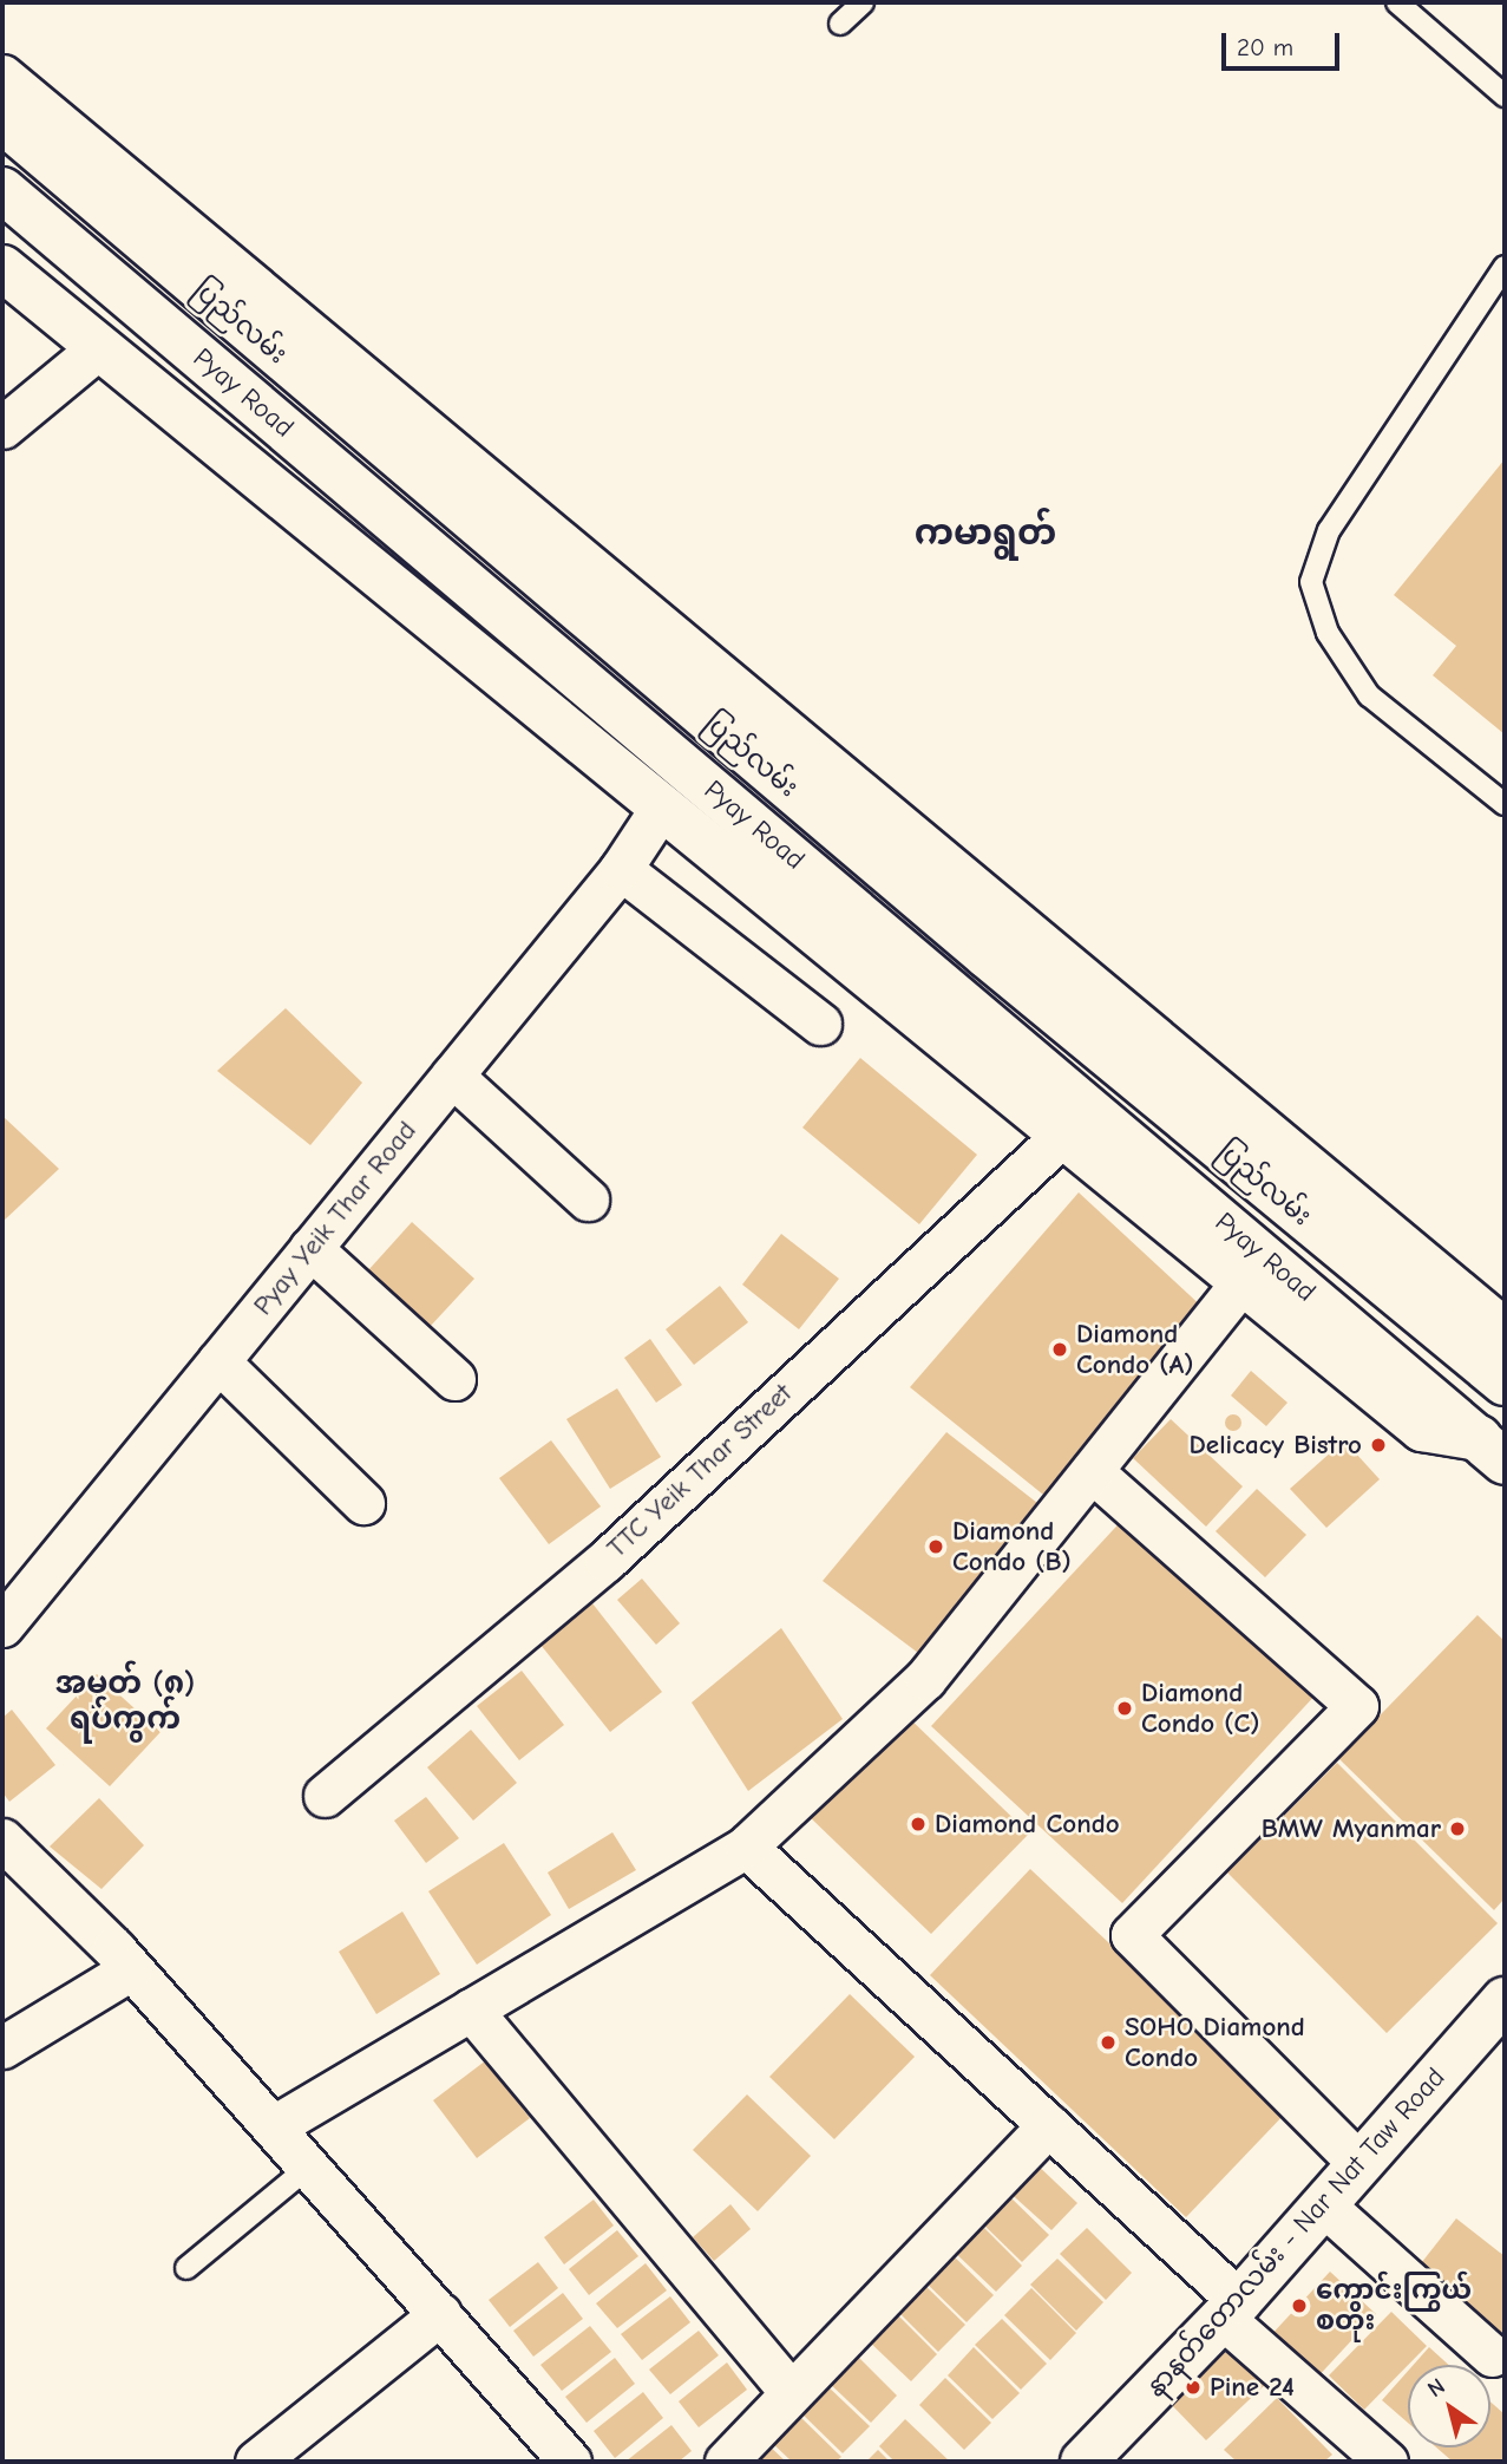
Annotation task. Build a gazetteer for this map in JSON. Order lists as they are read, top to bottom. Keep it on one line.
{"streets":{"main road":["ပြည်လမ်း","Pyay Road","နာနတ်တောလမ်း - Nar Nat Taw Road"],"street":["Pyay Yeik Thar Road","TTC Yeik Thar Street"]},"districts":["ကမာရွတ်","အမှတ် (၈) ရပ်ကွက်"],"places":["Diamond Condo (A)","Delicacy Bistro","Diamond Condo (B)","Diamond Condo (C)","Diamond Condo","BMW Myanmar","SOHO Diamond Condo","ကောင်းကြွယ် စတိုး","Pine 24"],"scale_bar":"20 m","north":"top left"}
